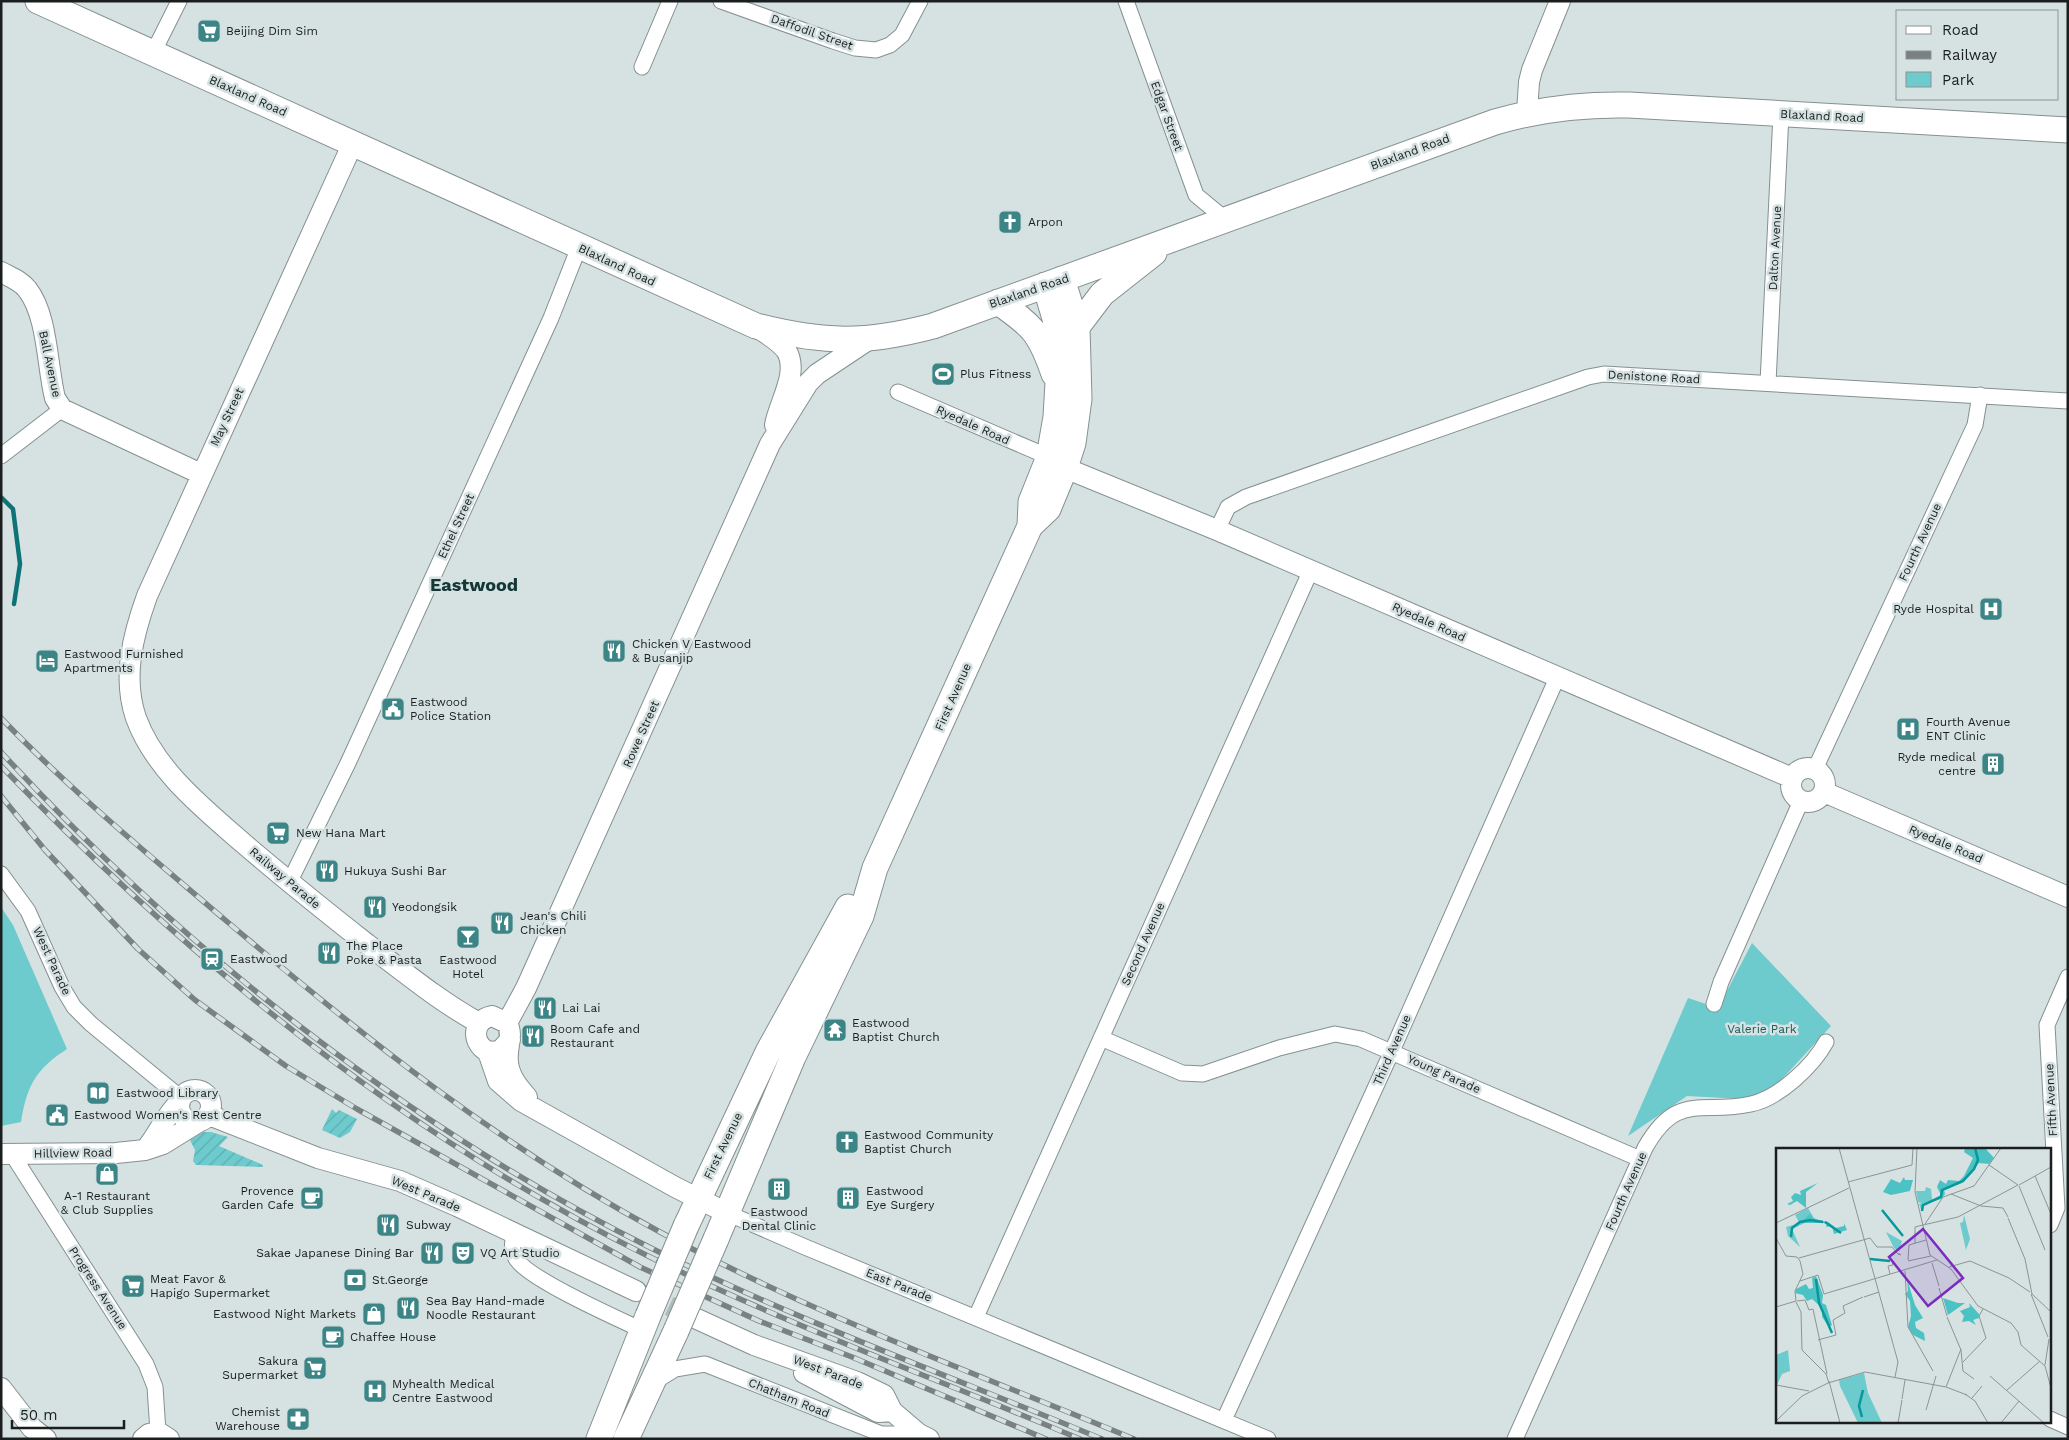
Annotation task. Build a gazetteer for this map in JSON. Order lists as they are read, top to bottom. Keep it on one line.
{"streets":{"main road":["Blaxland Road","First Avenue"],"street":["Daffodil Street","Edgar Street","Dalton Avenue","Ball Avenue","Denistone Road","May Street","Ryedale Road","Ethel Street","Fourth Avenue","Rowe Street","Railway Parade","Second Avenue","West Parade","Third Avenue","Young Parade","Fifth Avenue","Hillview Road","East Parade","Progress Avenue","Chatham Road"]},"crossings":[["Blaxland Road","Edgar Street"],["Blaxland Road","Dalton Avenue"],["Blaxland Road","May Street"],["Blaxland Road","Ethel Street"],["Blaxland Road","First Avenue"],["Blaxland Road","Rowe Street"],["Dalton Avenue","Denistone Road"],["Ball Avenue","May Street"],["Denistone Road","Ryedale Road"],["Denistone Road","Fourth Avenue"],["May Street","Railway Parade"],["Ryedale Road","Fourth Avenue"],["Ryedale Road","First Avenue"],["Ryedale Road","Second Avenue"],["Ryedale Road","Third Avenue"],["Ethel Street","Railway Parade"],["Fourth Avenue","Young Parade"],["First Avenue","West Parade"],["First Avenue","East Parade"],["First Avenue","Chatham Road"],["Rowe Street","Railway Parade"],["Rowe Street","East Parade"],["Railway Parade","East Parade"],["Second Avenue","Young Parade"],["Second Avenue","East Parade"],["West Parade","Hillview Road"],["West Parade","Chatham Road"],["Third Avenue","Young Parade"],["Third Avenue","East Parade"],["Hillview Road","Progress Avenue"]],"districts":["Eastwood"],"parks":["Valerie Park"],"places":{"supermarket":["Beijing Dim Sim","New Hana Mart","Meat Favor & Hapigo Supermarket","Sakura Supermarket"],"church":["Arpon","Eastwood Community Baptist Church"],"sports":["Plus Fitness"],"hospital":["Ryde Hospital","Fourth Avenue ENT Clinic","Myhealth Medical Centre Eastwood"],"restaurant":["Chicken V Eastwood & Busanjip","Hukuya Sushi Bar","Yeodongsik","Jean's Chili Chicken","The Place Poke & Pasta","Lai Lai","Boom Cafe and Restaurant","Subway","Sakae Japanese Dining Bar","Sea Bay Hand-made Noodle Restaurant"],"hotel":["Eastwood Furnished Apartments"],"public building":["Eastwood Police Station","Eastwood Women's Rest Centre"],"building":["Ryde medical centre","Eastwood Dental Clinic","Eastwood Eye Surgery"],"bar":["Eastwood Hotel"],"station":["Eastwood"],"temple":["Eastwood Baptist Church"],"library":["Eastwood Library"],"shop":["A-1 Restaurant & Club Supplies","Eastwood Night Markets"],"cafe":["Provence Garden Cafe","Chaffee House"],"theatre":["VQ Art Studio"],"bank":["St.George"],"pharmacy":["Chemist Warehouse"]},"legend":["Road","Railway","Park"],"scale_bar":"50 m"}
